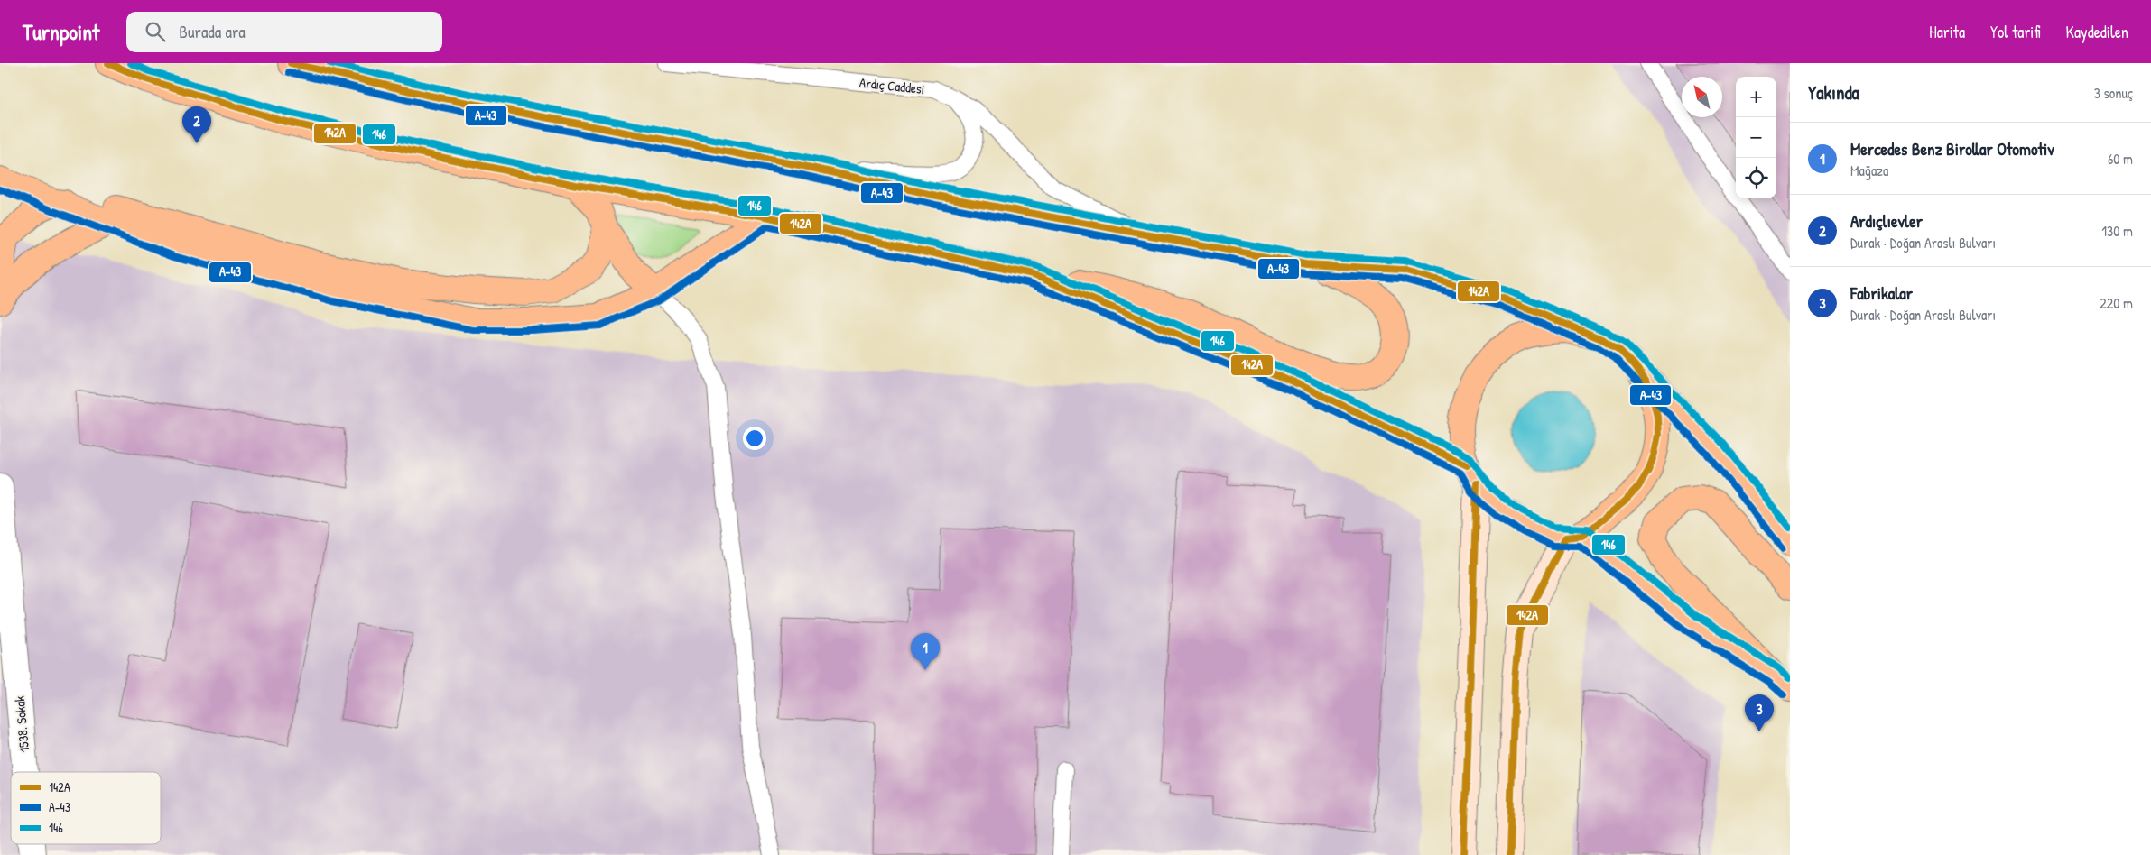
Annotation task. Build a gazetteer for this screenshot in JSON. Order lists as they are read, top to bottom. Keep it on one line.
{"streets":{"street":["1538. Sokak"],"lane":["Ardıç Caddesi"]},"lines":["transit line 142A","transit line 146","transit line A-43"],"legend":["142A","A-43","146"],"north":"top left","page":{"header":"Turnpoint","search":"Burada ara","nav":["Harita","Yol tarifi","Kaydedilen"],"heading":["Yakında","3 sonuç"],"map_buttons":["+","−"],"pins":["2","1","3"],"list":[{"mark":"1","name":"Mercedes Benz Birollar Otomotiv","note":"Mağaza","value":"60 m"},{"mark":"2","name":"Ardıçlıevler","note":"Durak · Doğan Araslı Bulvarı","value":"130 m"},{"mark":"3","name":"Fabrikalar","note":"Durak · Doğan Araslı Bulvarı","value":"220 m"}]}}
